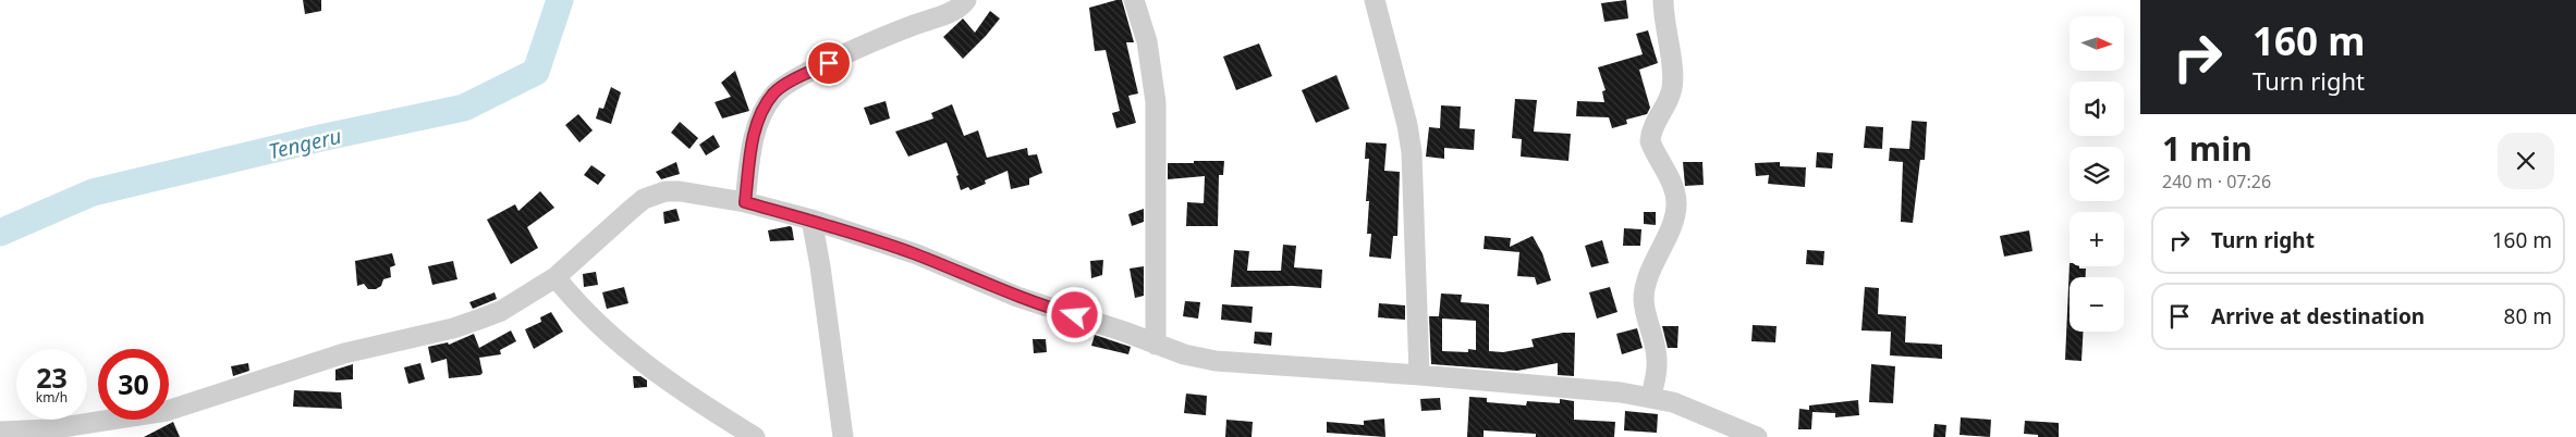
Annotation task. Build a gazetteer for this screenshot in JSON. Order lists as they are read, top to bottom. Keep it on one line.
{"water":["Tengeru"],"north":"right","page":{"turn":["160 m","Turn right"],"map_buttons":["+","−"],"heading":["1 min","240 m · 07:26"],"list":[{"name":"Turn right","value":"160 m"},{"name":"Arrive at destination","value":"80 m"}],"speed":"23 km/h","limit":"30"}}
